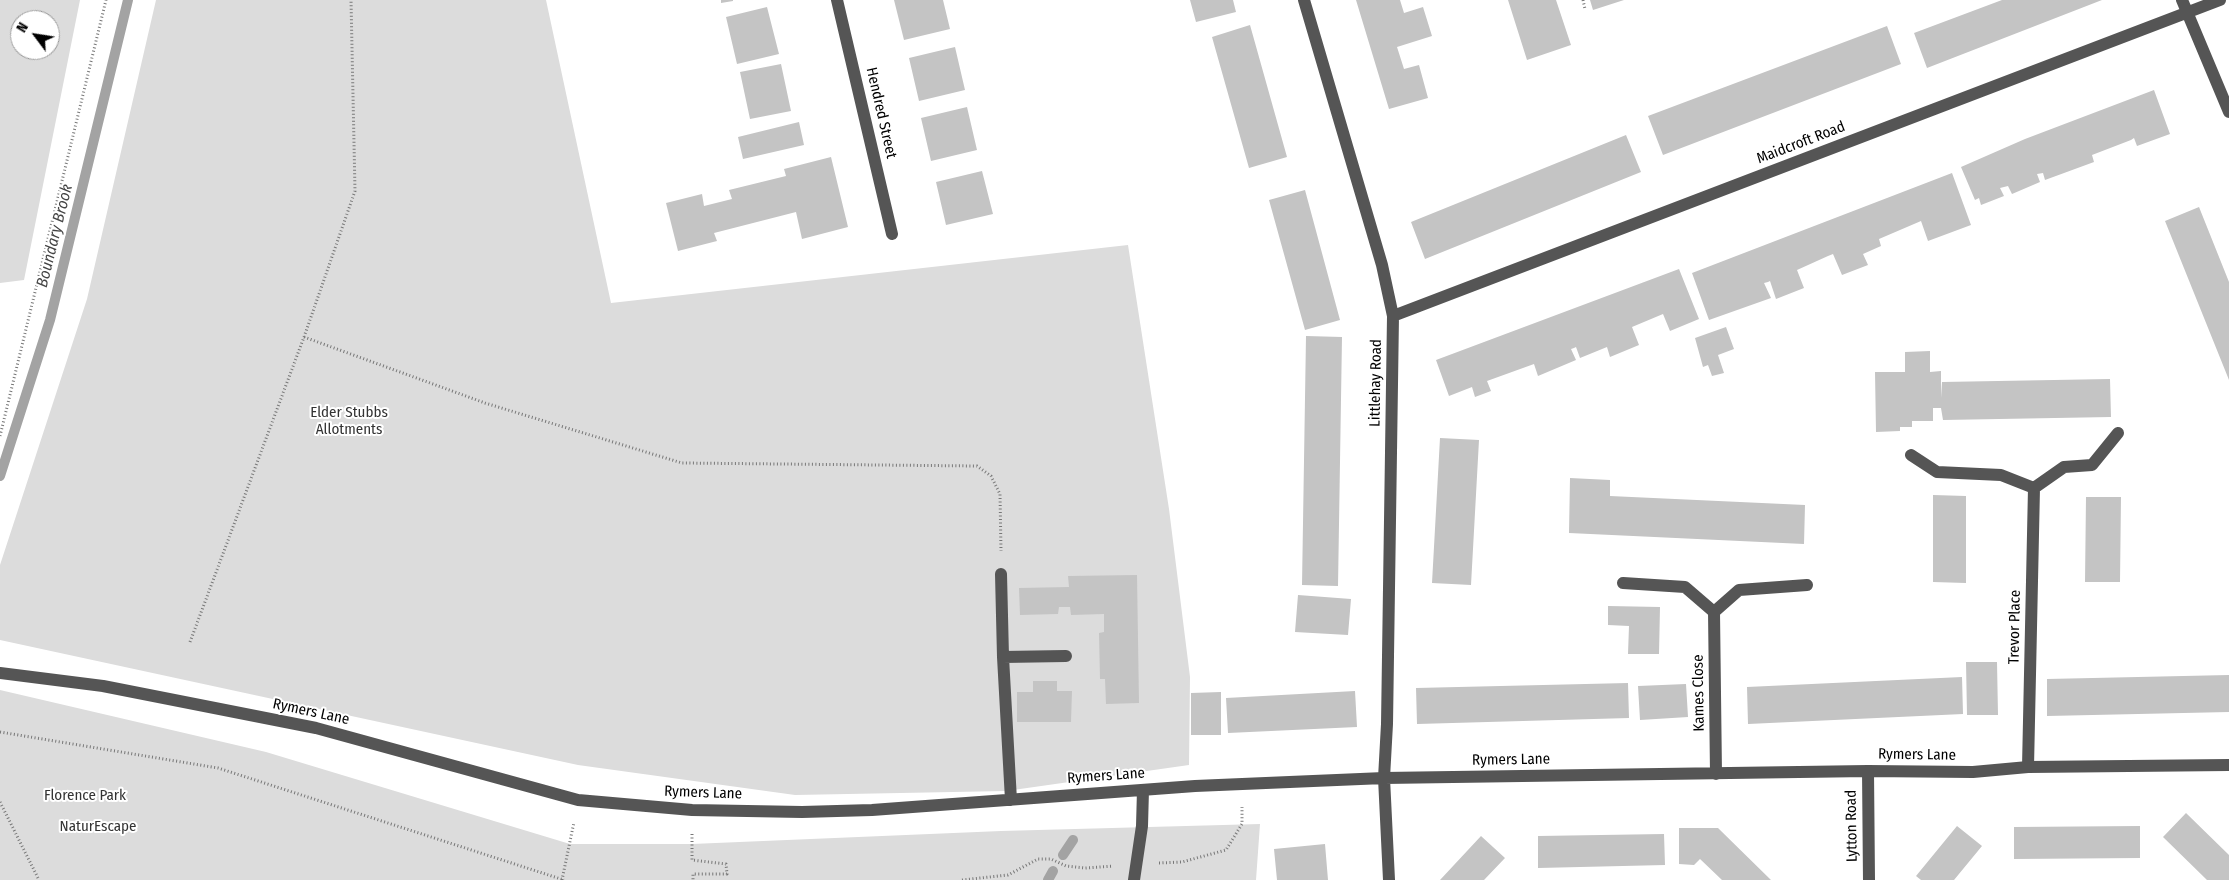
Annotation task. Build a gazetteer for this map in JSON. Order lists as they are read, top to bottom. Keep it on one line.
{"streets":{"street":["Hendred Street","Maidcroft Road","Littlehay Road","Trevor Place","Kames Close","Rymers Lane","Lytton Road"]},"crossings":[["Maidcroft Road","Littlehay Road"],["Littlehay Road","Rymers Lane"],["Trevor Place","Rymers Lane"],["Kames Close","Rymers Lane"],["Rymers Lane","Lytton Road"]],"water":["Boundary Brook"],"parks":["Elder Stubbs Allotments","Florence Park","NaturEscape"],"north":"top left"}
